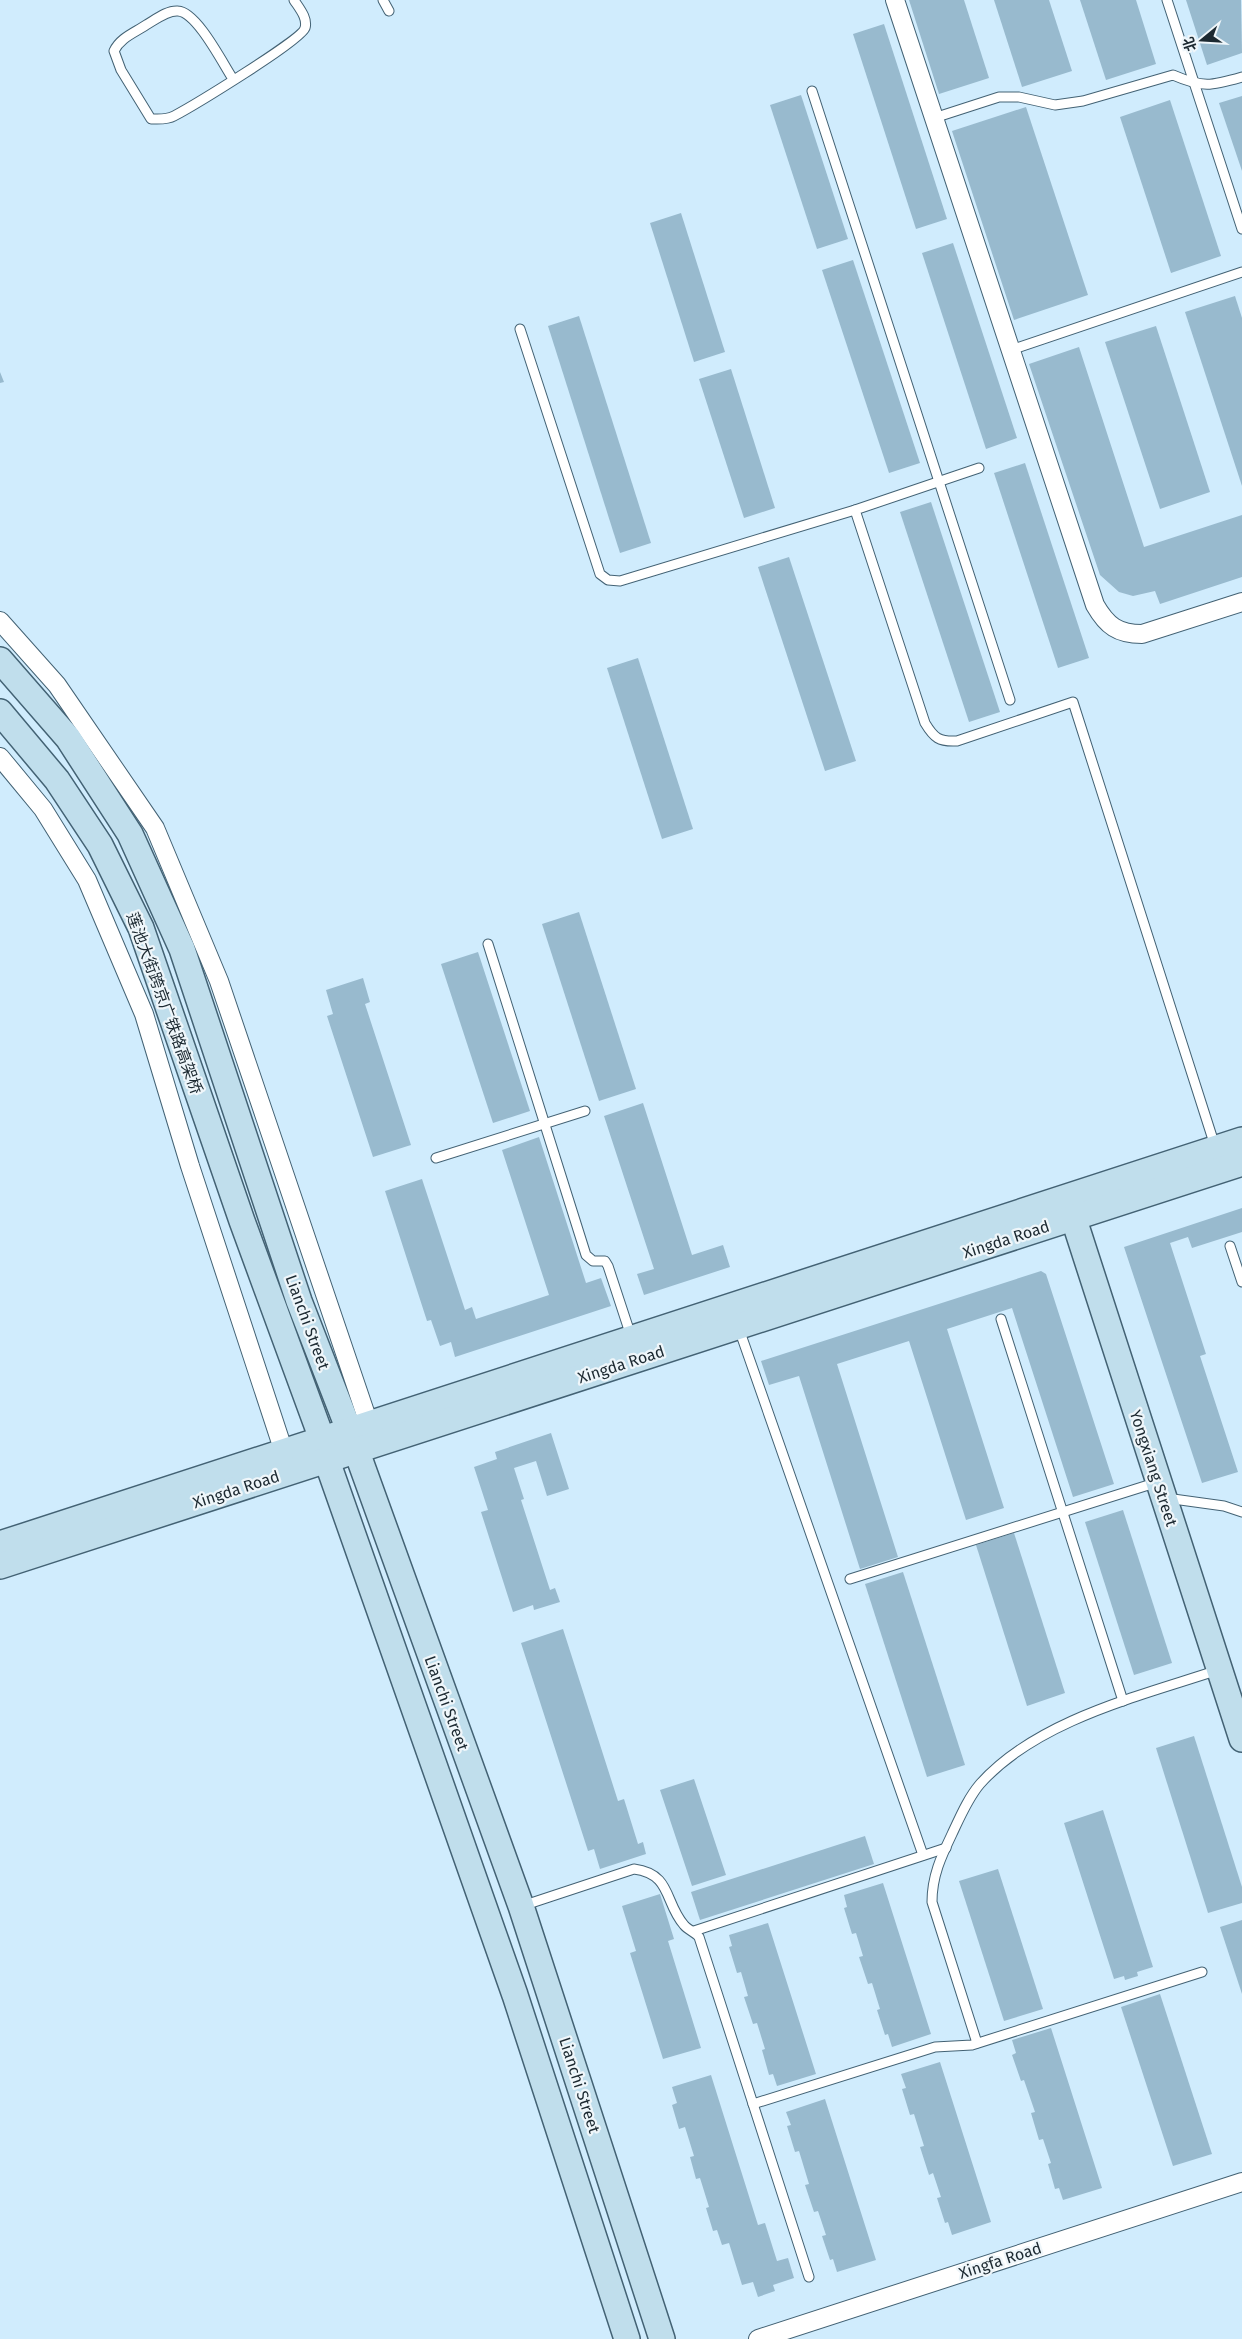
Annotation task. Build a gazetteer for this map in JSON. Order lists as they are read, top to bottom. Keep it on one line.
{"streets":{"main road":["莲池大街跨京广铁路高架桥","Xingda Road","Lianchi Street","Yongxiang Street"],"street":["Xingfa Road"]},"crossings":[["莲池大街跨京广铁路高架桥","Lianchi Street"],["Xingda Road","Lianchi Street"],["Xingda Road","Yongxiang Street"]],"north":"left"}
